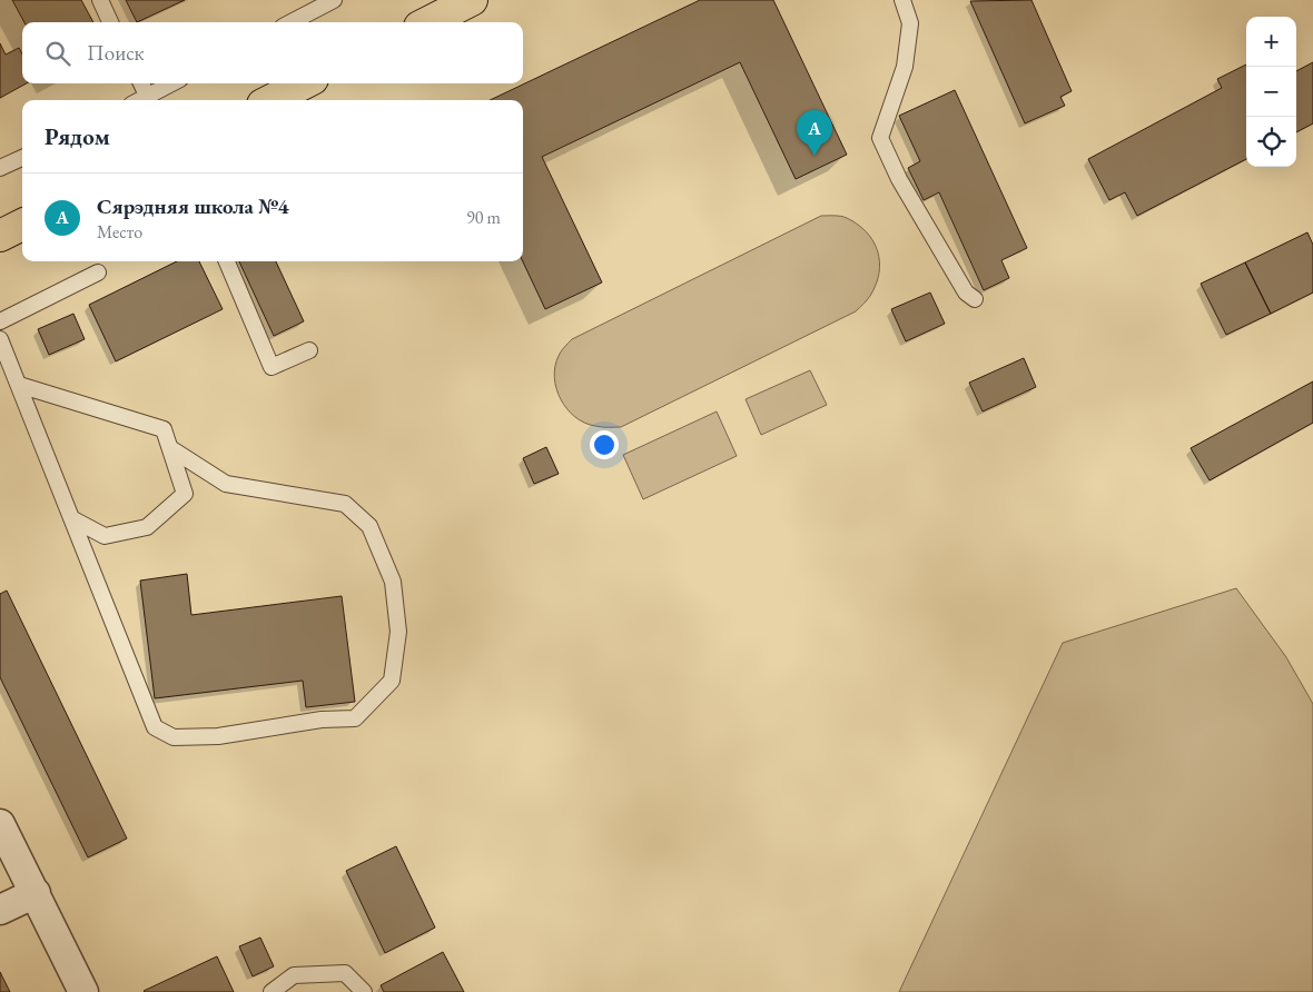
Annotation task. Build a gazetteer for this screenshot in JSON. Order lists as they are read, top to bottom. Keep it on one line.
{"page":{"map_buttons":["+","−"],"search":"Поиск","heading":"Рядом","pins":"A","list":[{"mark":"A","name":"Сярэдняя школа №4","note":"Место","value":"90 m"}]}}
